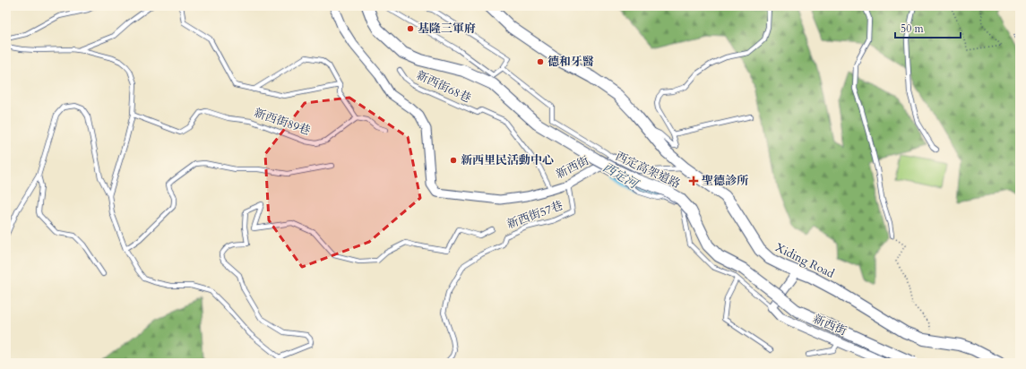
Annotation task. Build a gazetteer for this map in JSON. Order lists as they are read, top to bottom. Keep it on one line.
{"streets":{"street":["新西街","西定高架道路","Xiding Road"],"lane":["新西街68巷","新西街89巷","新西街57巷"]},"crossings":[["新西街68巷","新西街"],["新西街","新西街57巷"]],"water":["西定河"],"places":{"other":["基隆三軍府","德和牙醫","新西里民活動中心"],"health":["聖德診所"]},"scale_bar":"50 m"}
